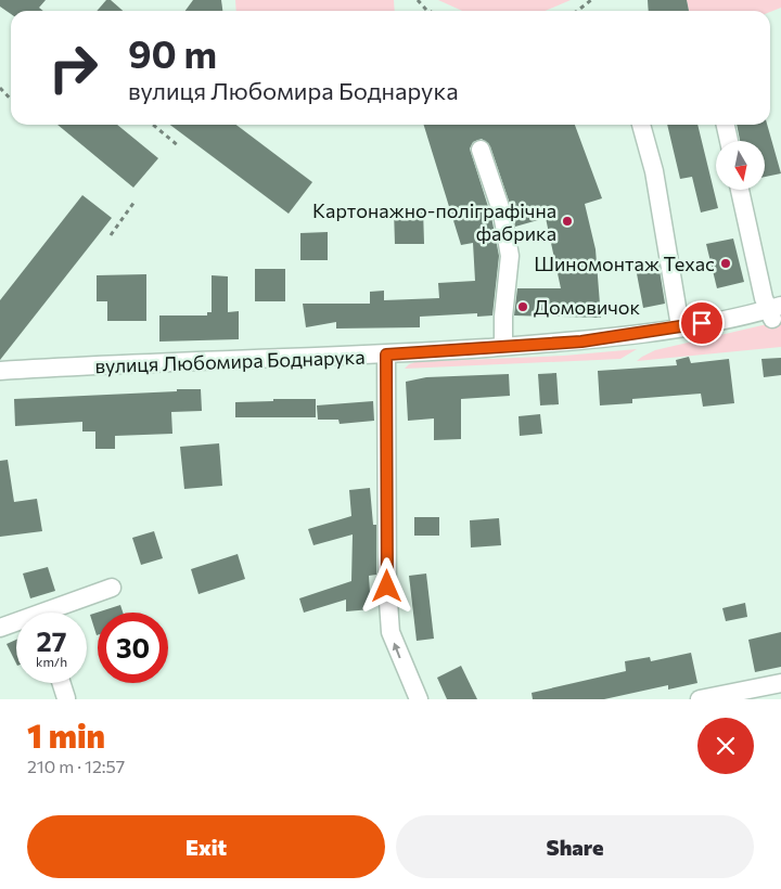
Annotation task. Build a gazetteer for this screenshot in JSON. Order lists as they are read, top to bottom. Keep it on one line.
{"streets":{"street":["вулиця Любомира Боднарука"]},"places":["Картонажно-поліграфічна фабрика","Шиномонтаж Техас","Домовичок"],"north":"bottom","page":{"turn":["90 m","вулиця Любомира Боднарука"],"speed":"27 km/h","limit":"30","heading":["1 min","210 m · 12:57"],"buttons":["Exit","Share"]}}
